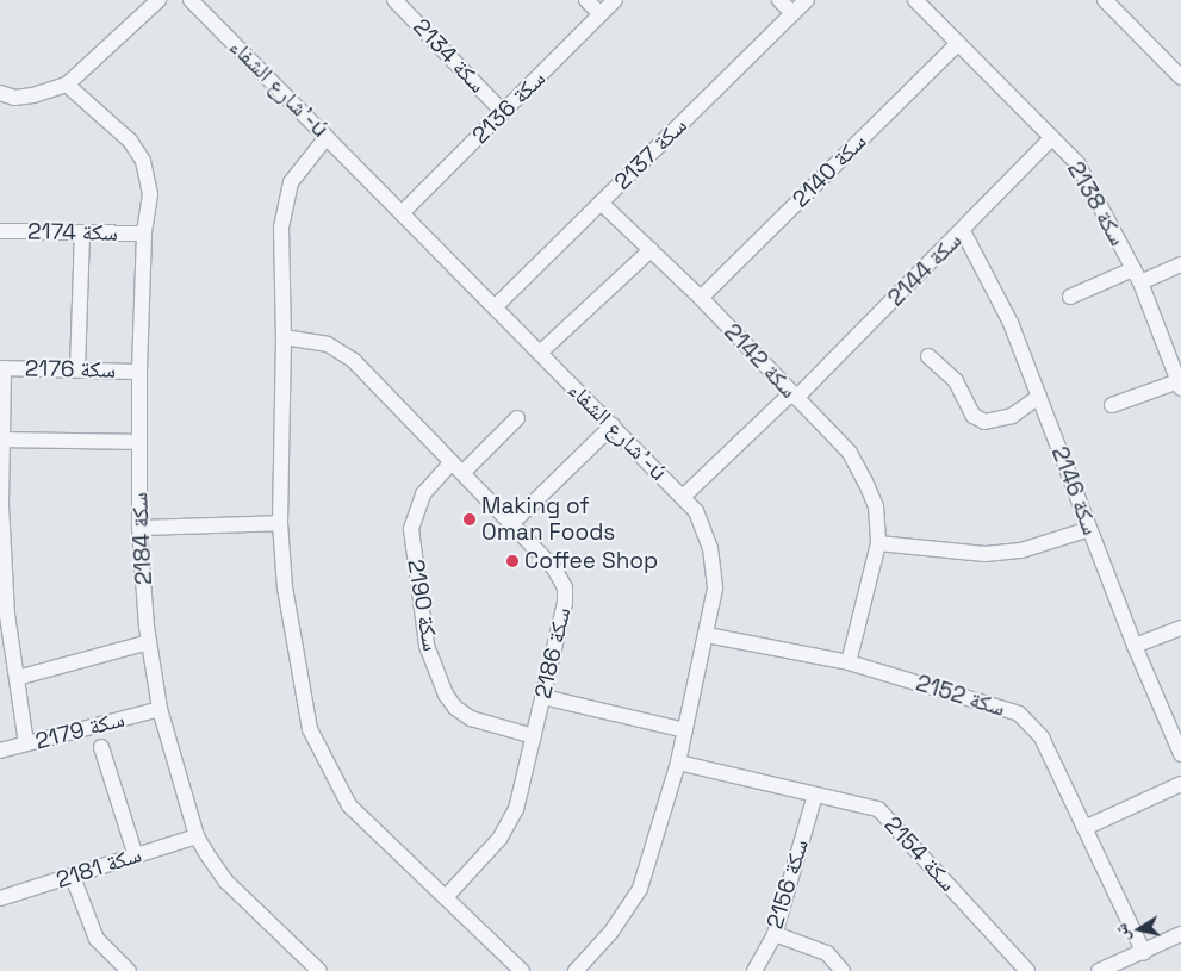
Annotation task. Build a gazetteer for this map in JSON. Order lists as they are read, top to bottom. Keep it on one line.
{"streets":{"street":["سكة 2134","شارع الشفاء'-ú","سكة 2136","سكة 2137","سكة 2140","سكة 2138","سكة 2174","سكة 2144","سكة 2142","سكة 2176","سكة 2146","سكة 2184","سكة 2190","سكة 2186","سكة 2152","سكة 2179","سكة 2154","سكة 2181","سكة 2156"]},"crossings":[["سكة 2134","سكة 2136"],["شارع الشفاء'-ú","سكة 2136"],["شارع الشفاء'-ú","سكة 2137"],["شارع الشفاء'-ú","سكة 2144"],["شارع الشفاء'-ú","سكة 2152"],["شارع الشفاء'-ú","سكة 2154"],["سكة 2137","سكة 2142"],["سكة 2140","سكة 2138"],["سكة 2140","سكة 2142"],["سكة 2138","سكة 2144"],["سكة 2174","سكة 2184"],["سكة 2144","سكة 2142"],["سكة 2144","سكة 2146"],["سكة 2142","سكة 2152"],["سكة 2176","سكة 2184"],["سكة 2184","سكة 2179"],["سكة 2184","سكة 2181"],["سكة 2190","سكة 2186"],["سكة 2154","سكة 2156"]],"places":["Making of Oman Foods","Coffee Shop"],"north":"left"}
